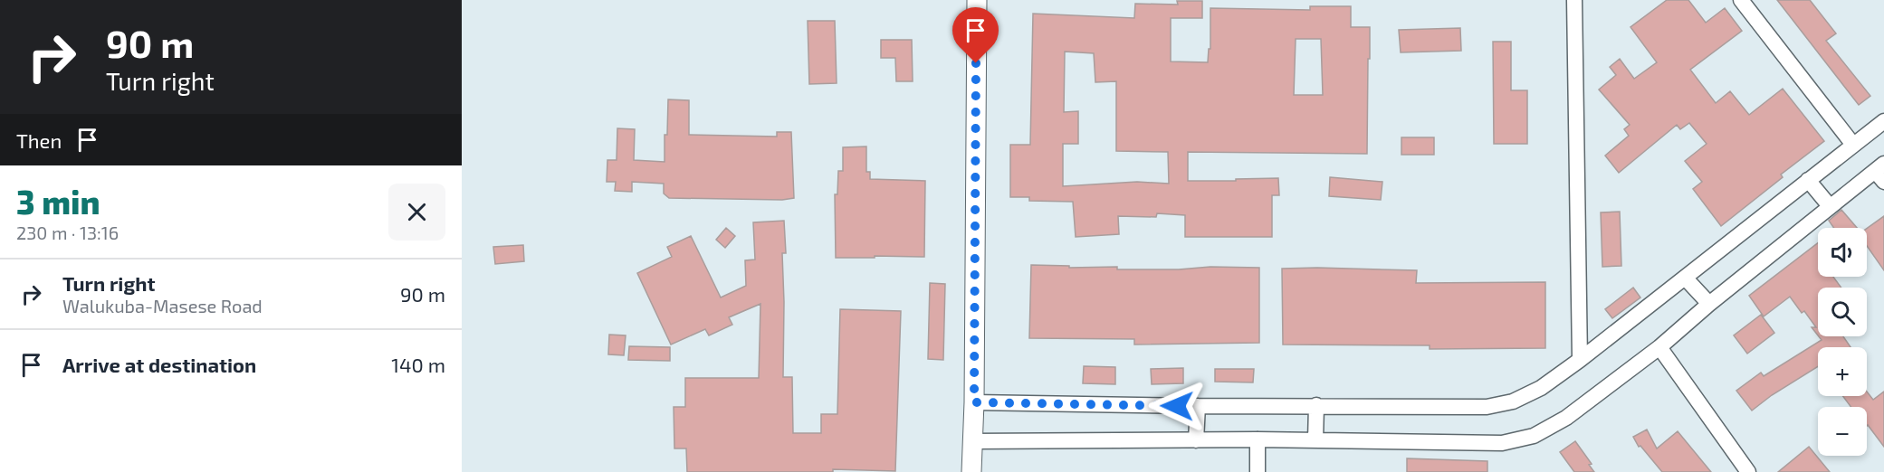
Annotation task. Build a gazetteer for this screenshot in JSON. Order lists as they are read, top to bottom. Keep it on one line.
{"page":{"turn":["90 m","Turn right"],"then":"Then","heading":["3 min","230 m · 13:16"],"map_buttons":["+","−"],"list":[{"name":"Turn right","note":"Walukuba-Masese Road","value":"90 m"},{"name":"Arrive at destination","value":"140 m"}]}}
